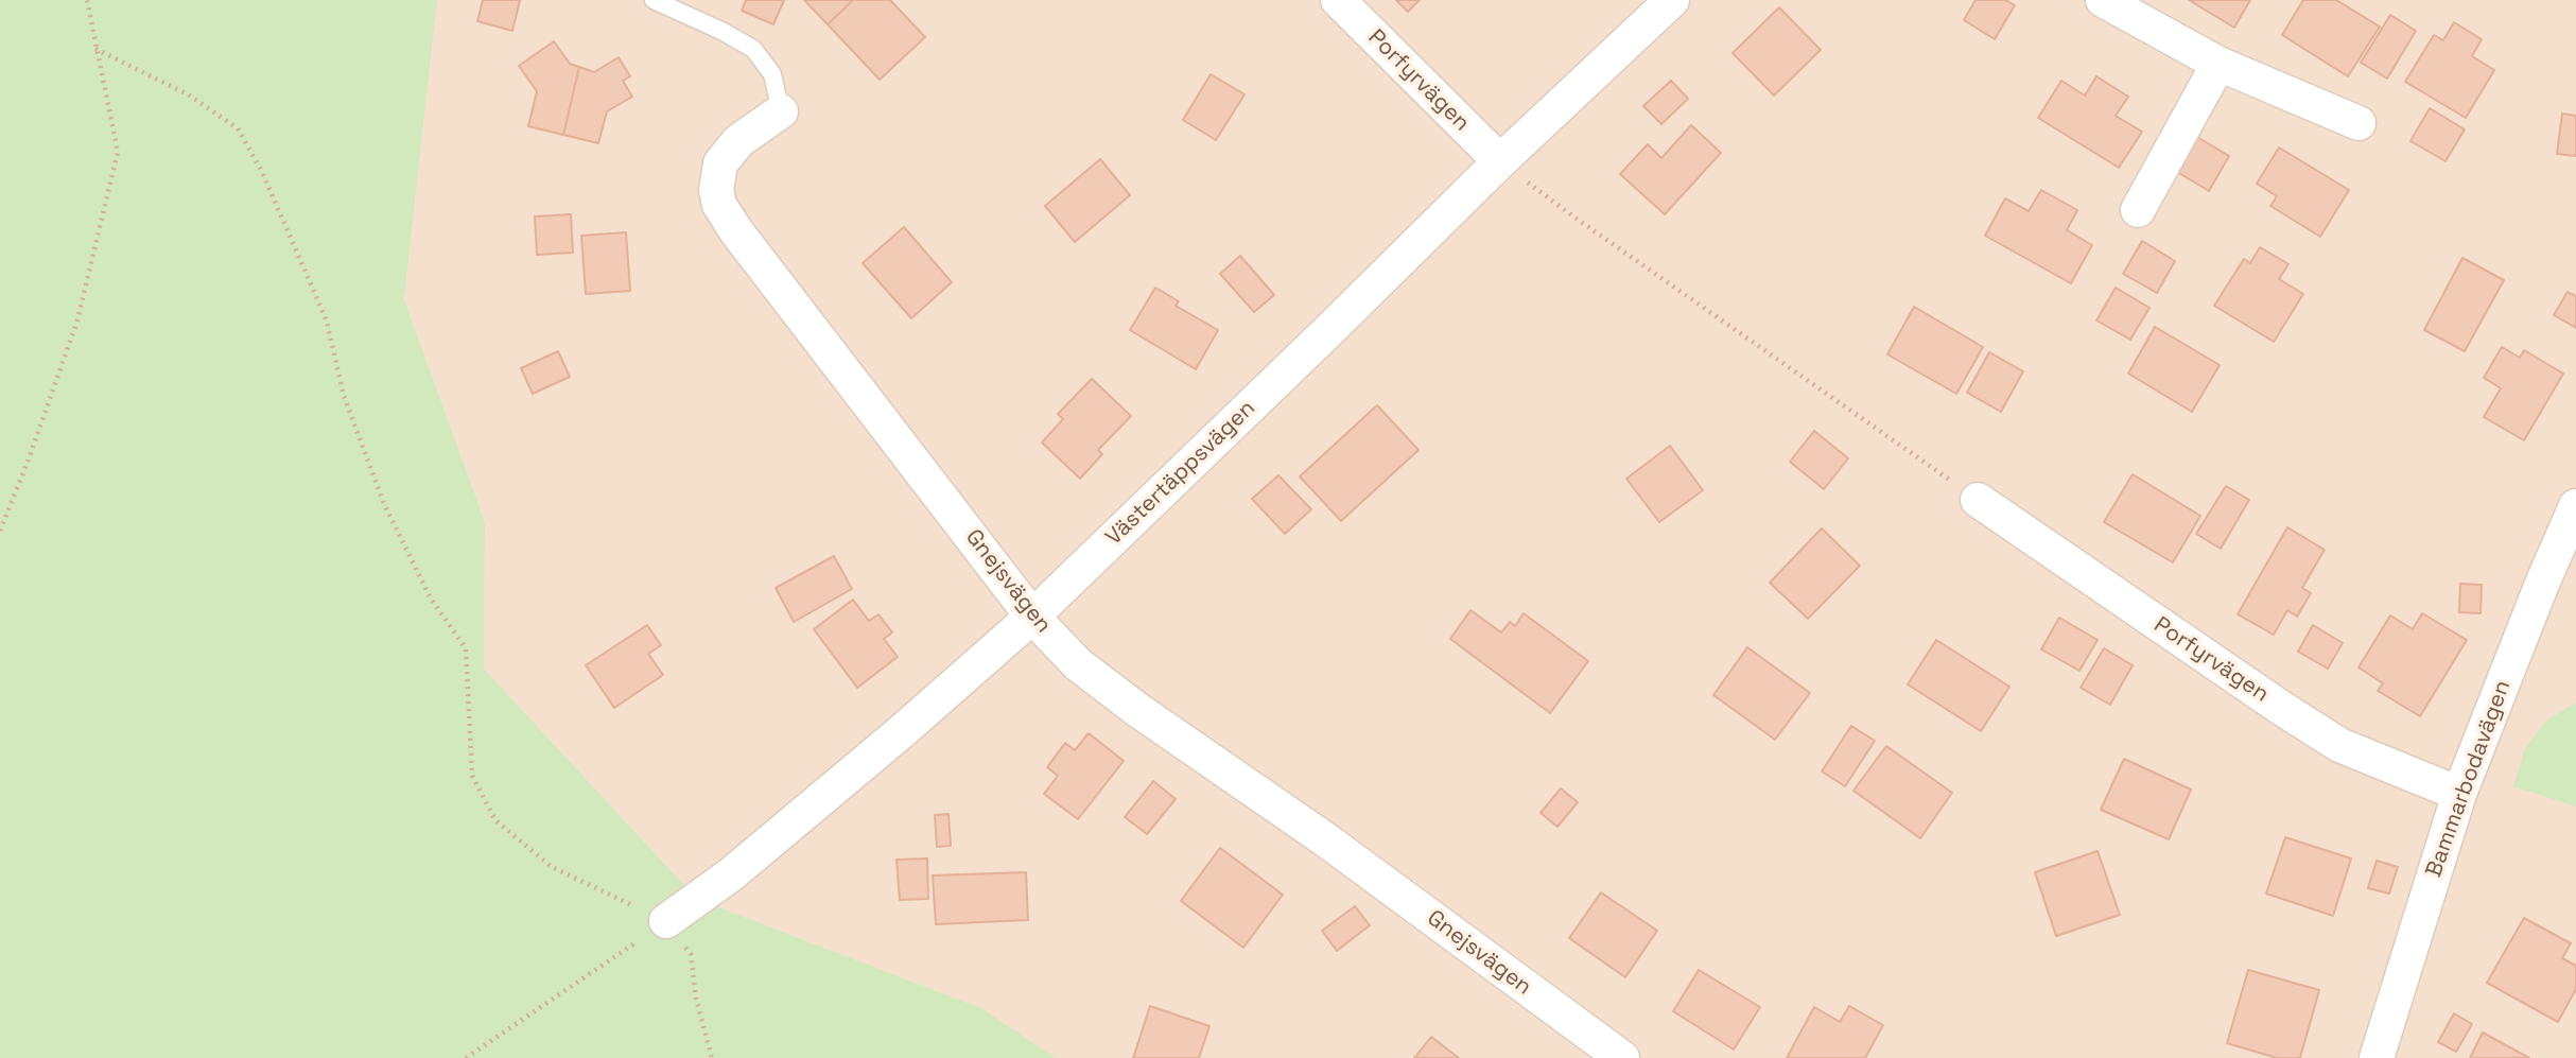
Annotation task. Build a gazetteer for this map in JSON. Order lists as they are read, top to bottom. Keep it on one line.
{"streets":{"street":["Porfyrvägen","Västertäppsvägen","Gnejsvägen","Bammarbodavägen"]},"crossings":[["Porfyrvägen","Västertäppsvägen"],["Porfyrvägen","Bammarbodavägen"],["Västertäppsvägen","Gnejsvägen"]]}
